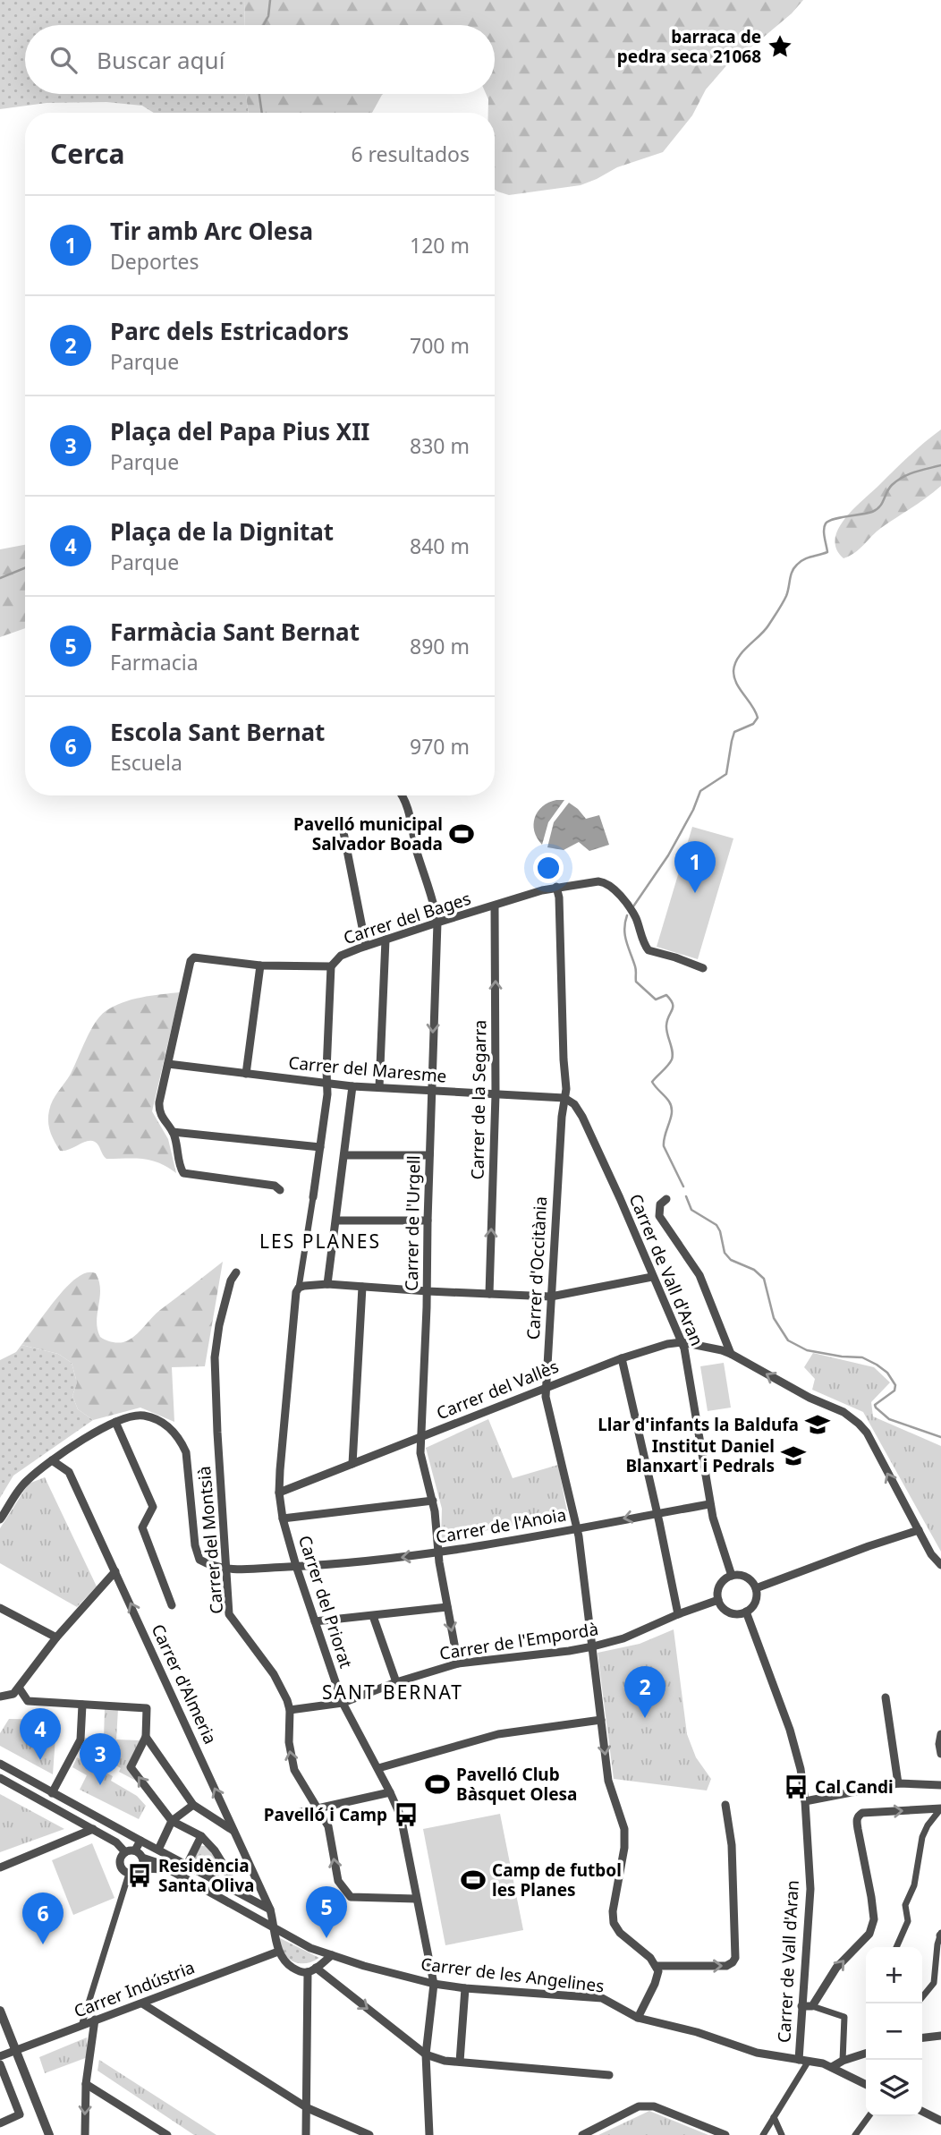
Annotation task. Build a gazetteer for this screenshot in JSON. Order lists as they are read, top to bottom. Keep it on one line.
{"streets":{"street":["Carrer del Bages","Carrer del Maresme","Carrer de la Segarra","Carrer de l'Urgell","Carrer d'Occitània","Carrer de Vall d'Aran","Carrer del Vallès","Carrer de l'Anoia","Carrer del Montsià","Carrer del Priorat","Carrer de l'Empordà","Carrer d'Almeria","Carrer de les Angelines","Carrer Indústria"]},"crossings":[["Carrer del Bages","Carrer del Maresme"],["Carrer del Bages","Carrer de la Segarra"],["Carrer del Bages","Carrer de l'Urgell"],["Carrer del Bages","Carrer d'Occitània"],["Carrer del Maresme","Carrer de la Segarra"],["Carrer del Maresme","Carrer de l'Urgell"],["Carrer del Maresme","Carrer d'Occitània"],["Carrer del Maresme","Carrer de Vall d'Aran"],["Carrer de l'Urgell","Carrer del Vallès"],["Carrer de l'Urgell","Carrer de l'Anoia"],["Carrer de l'Urgell","Carrer de l'Empordà"],["Carrer d'Occitània","Carrer de Vall d'Aran"],["Carrer d'Occitània","Carrer del Vallès"],["Carrer d'Occitània","Carrer de l'Anoia"],["Carrer d'Occitània","Carrer de l'Empordà"],["Carrer de Vall d'Aran","Carrer del Vallès"],["Carrer de Vall d'Aran","Carrer de l'Anoia"],["Carrer de Vall d'Aran","Carrer de l'Empordà"],["Carrer de Vall d'Aran","Carrer de les Angelines"],["Carrer del Vallès","Carrer del Priorat"],["Carrer de l'Anoia","Carrer del Montsià"],["Carrer de l'Anoia","Carrer del Priorat"],["Carrer del Montsià","Carrer del Priorat"],["Carrer del Montsià","Carrer de l'Empordà"],["Carrer del Priorat","Carrer de l'Empordà"],["Carrer del Priorat","Carrer de les Angelines"],["Carrer d'Almeria","Carrer de les Angelines"],["Carrer d'Almeria","Carrer Indústria"]],"one_way":["Carrer de la Segarra"],"districts":["LES PLANES","SANT BERNAT"],"places":{"place":["barraca de pedra seca 21068"],"sports":["Pavelló municipal Salvador Boada","Pavelló Club Bàsquet Olesa","Camp de futbol les Planes"],"school or university":["Llar d'infants la Baldufa","Institut Daniel Blanxart i Pedrals"],"bus stop":["Cal Candi","Pavelló i Camp","Residència Santa Oliva"]},"page":{"search":"Buscar aquí","heading":["Cerca","6 resultados"],"list":[{"mark":"1","name":"Tir amb Arc Olesa","note":"Deportes","value":"120 m"},{"mark":"2","name":"Parc dels Estricadors","note":"Parque","value":"700 m"},{"mark":"3","name":"Plaça del Papa Pius XII","note":"Parque","value":"830 m"},{"mark":"4","name":"Plaça de la Dignitat","note":"Parque","value":"840 m"},{"mark":"5","name":"Farmàcia Sant Bernat","note":"Farmacia","value":"890 m"},{"mark":"6","name":"Escola Sant Bernat","note":"Escuela","value":"970 m"}],"pins":["1","2","4","3","5","6"],"map_buttons":["+","−"]}}
